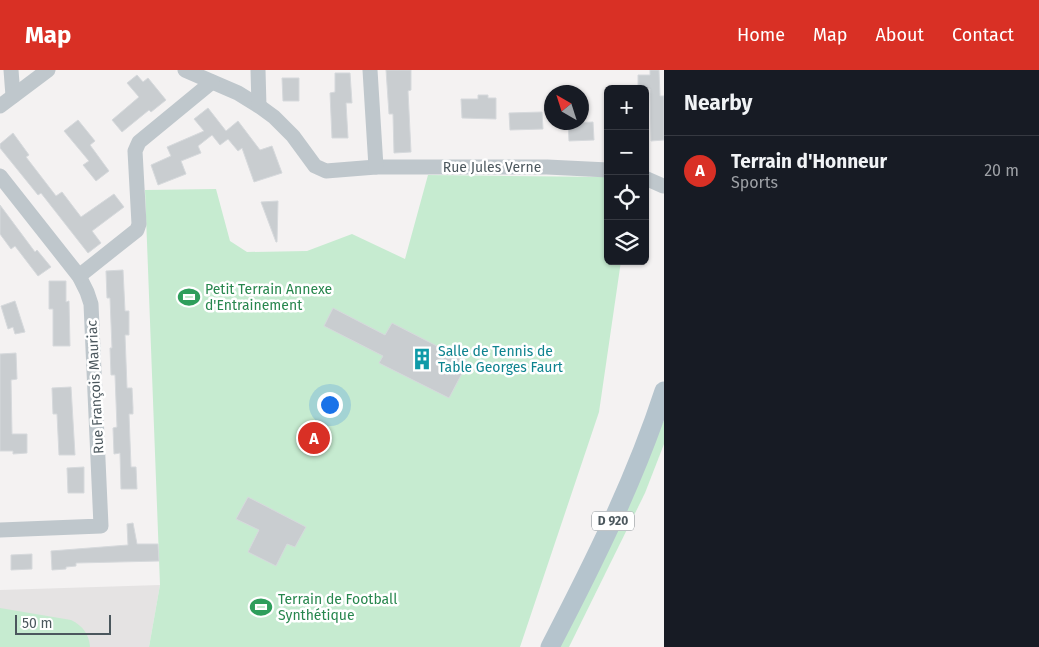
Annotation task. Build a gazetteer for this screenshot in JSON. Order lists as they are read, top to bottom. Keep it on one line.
{"streets":{"main road":["D 920"],"street":["Rue Jules Verne","Rue François Mauriac"]},"places":{"sports":["Petit Terrain Annexe d'Entrainement","Terrain de Football Synthétique"],"building":["Salle de Tennis de Table Georges Faurt"]},"scale_bar":"50 m","north":"top left","page":{"header":"Map","nav":["Home","Map","About","Contact"],"heading":"Nearby","map_buttons":["+","−"],"list":[{"mark":"A","name":"Terrain d'Honneur","note":"Sports","value":"20 m"}],"pins":"A","scale":"50 m"}}
